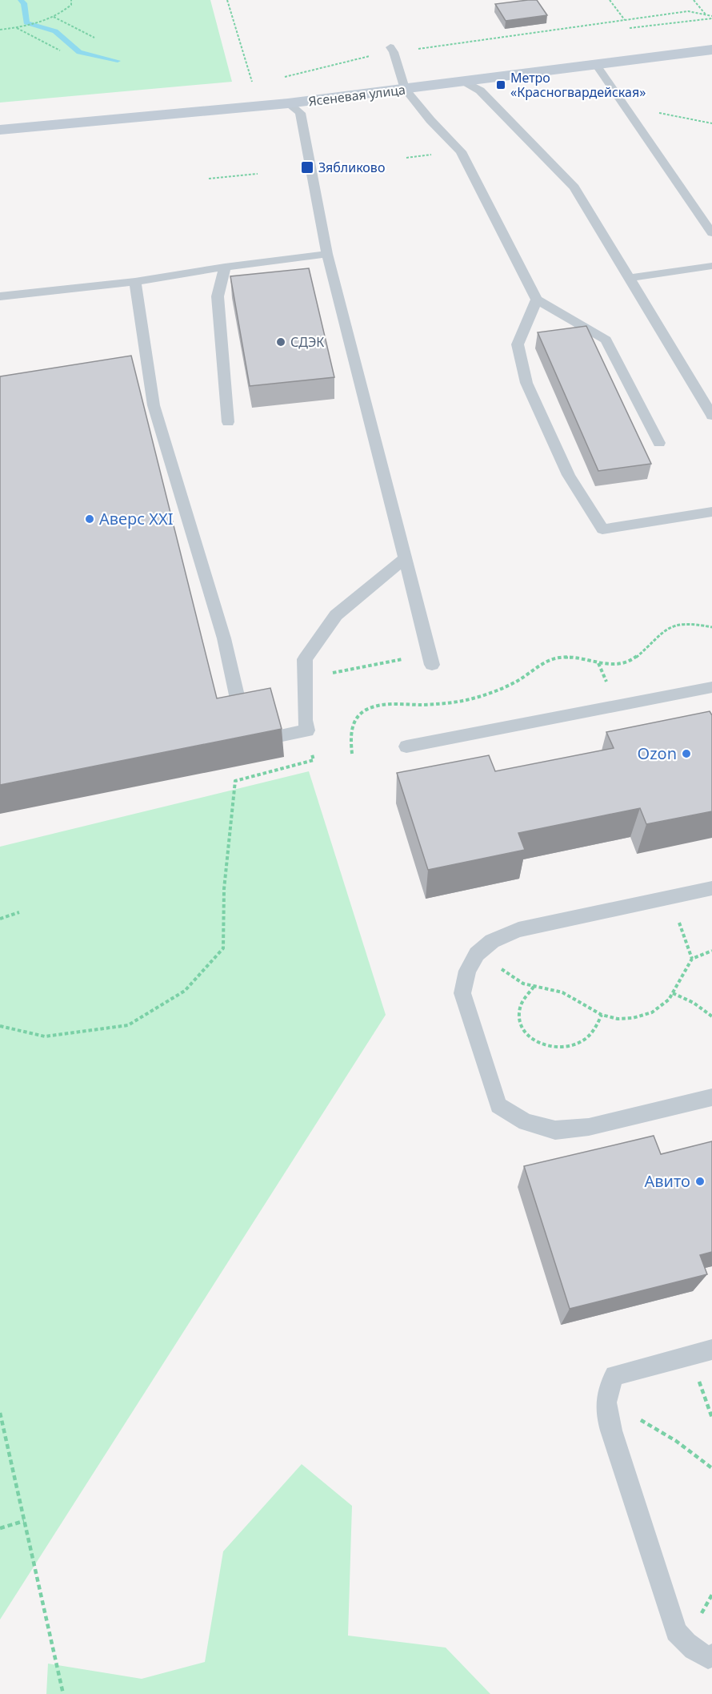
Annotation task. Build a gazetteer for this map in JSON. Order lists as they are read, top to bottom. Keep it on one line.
{"streets":{"main road":["Ясеневая улица"]},"places":{"transit":["Метро «Красногвардейская»","Зябликово"],"other":["СДЭК","Аверс XXI","Ozon","Авито"]}}
